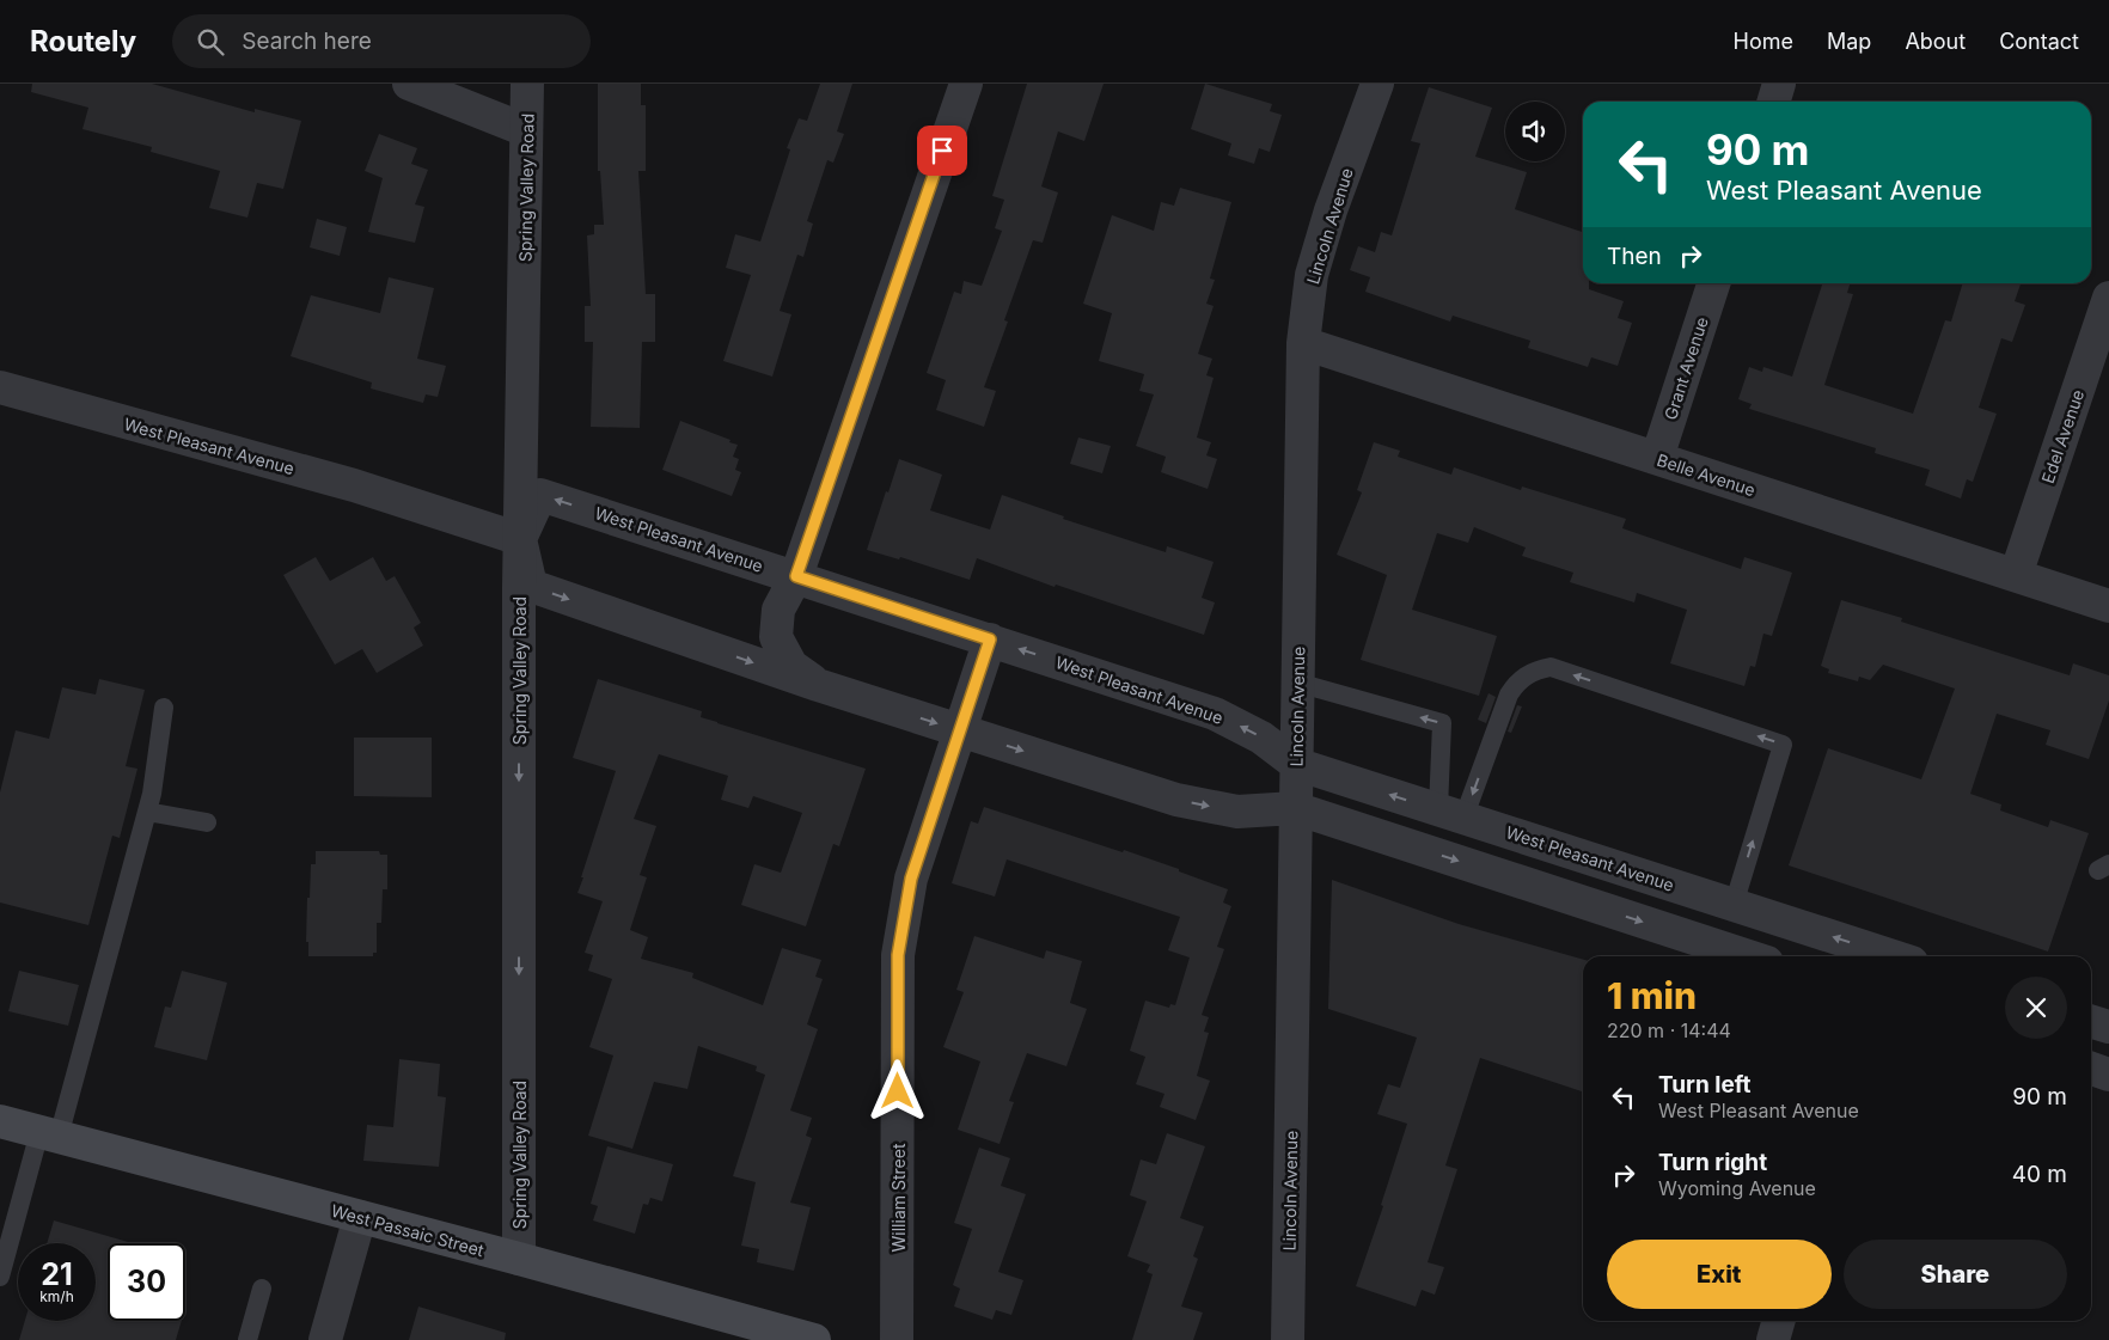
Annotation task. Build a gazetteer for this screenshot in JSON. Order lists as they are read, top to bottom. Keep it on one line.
{"streets":{"main road":["West Passaic Street"],"street":["Spring Valley Road","Lincoln Avenue","Grant Avenue","Edel Avenue","West Pleasant Avenue","Belle Avenue","William Street"]},"crossings":[["Spring Valley Road","West Pleasant Avenue"],["Spring Valley Road","West Passaic Street"],["Lincoln Avenue","West Pleasant Avenue"],["Lincoln Avenue","Belle Avenue"],["Grant Avenue","Belle Avenue"],["Edel Avenue","Belle Avenue"],["West Pleasant Avenue","William Street"]],"one_way":["Spring Valley Road"],"page":{"header":"Routely","search":"Search here","nav":["Home","Map","About","Contact"],"turn":["90 m","West Pleasant Avenue"],"then":"Then","heading":["1 min","220 m · 14:44"],"list":[{"name":"Turn left","note":"West Pleasant Avenue","value":"90 m"},{"name":"Turn right","note":"Wyoming Avenue","value":"40 m"}],"buttons":["Exit","Share"],"speed":"21 km/h","limit":"30"}}
